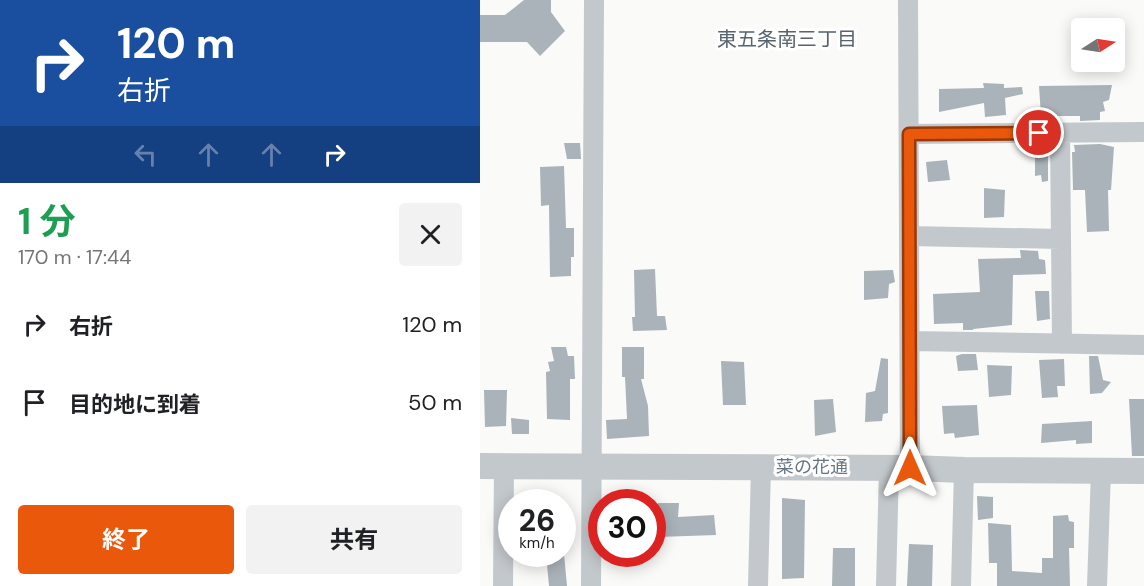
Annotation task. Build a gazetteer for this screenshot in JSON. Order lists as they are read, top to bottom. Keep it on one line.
{"streets":{"street":["菜の花通"]},"districts":["東五条南三丁目"],"north":"right","page":{"turn":["120 m","右折"],"heading":["1 分","170 m · 17:44"],"list":[{"name":"右折","value":"120 m"},{"name":"目的地に到着","value":"50 m"}],"speed":"26 km/h","limit":"30","buttons":["終了","共有"]}}
